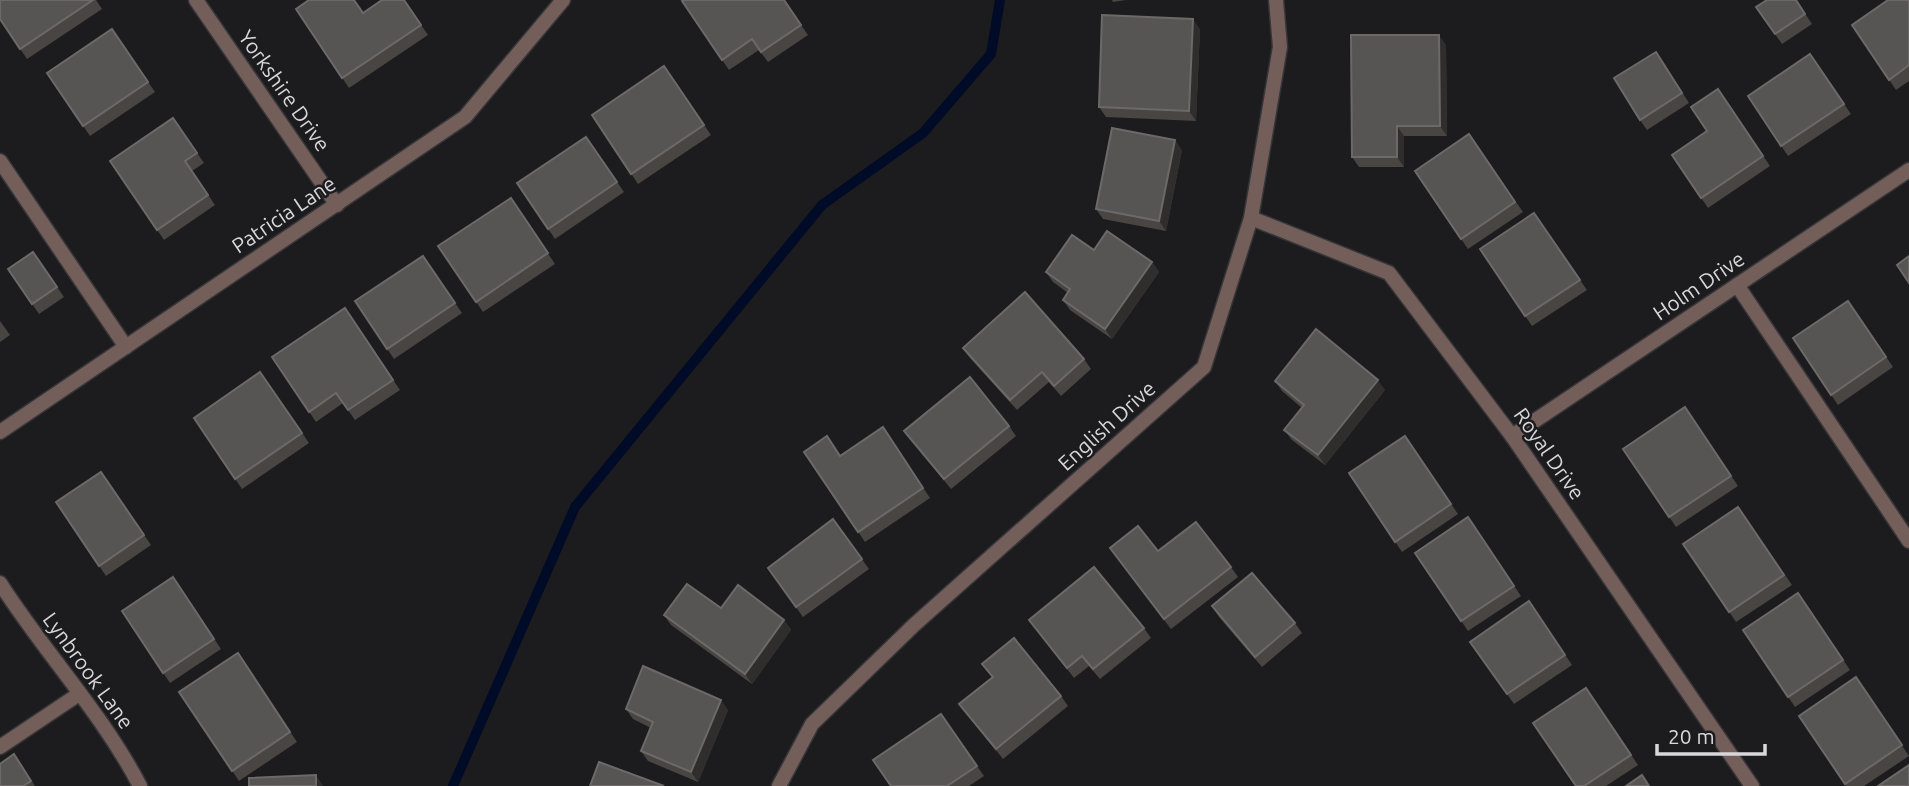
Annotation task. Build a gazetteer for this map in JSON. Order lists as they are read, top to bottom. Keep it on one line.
{"streets":{"street":["Yorkshire Drive","Patricia Lane","Holm Drive","English Drive","Royal Drive","Lynbrook Lane"]},"crossings":[["Yorkshire Drive","Patricia Lane"],["Holm Drive","Royal Drive"],["English Drive","Royal Drive"]],"scale_bar":"20 m"}
